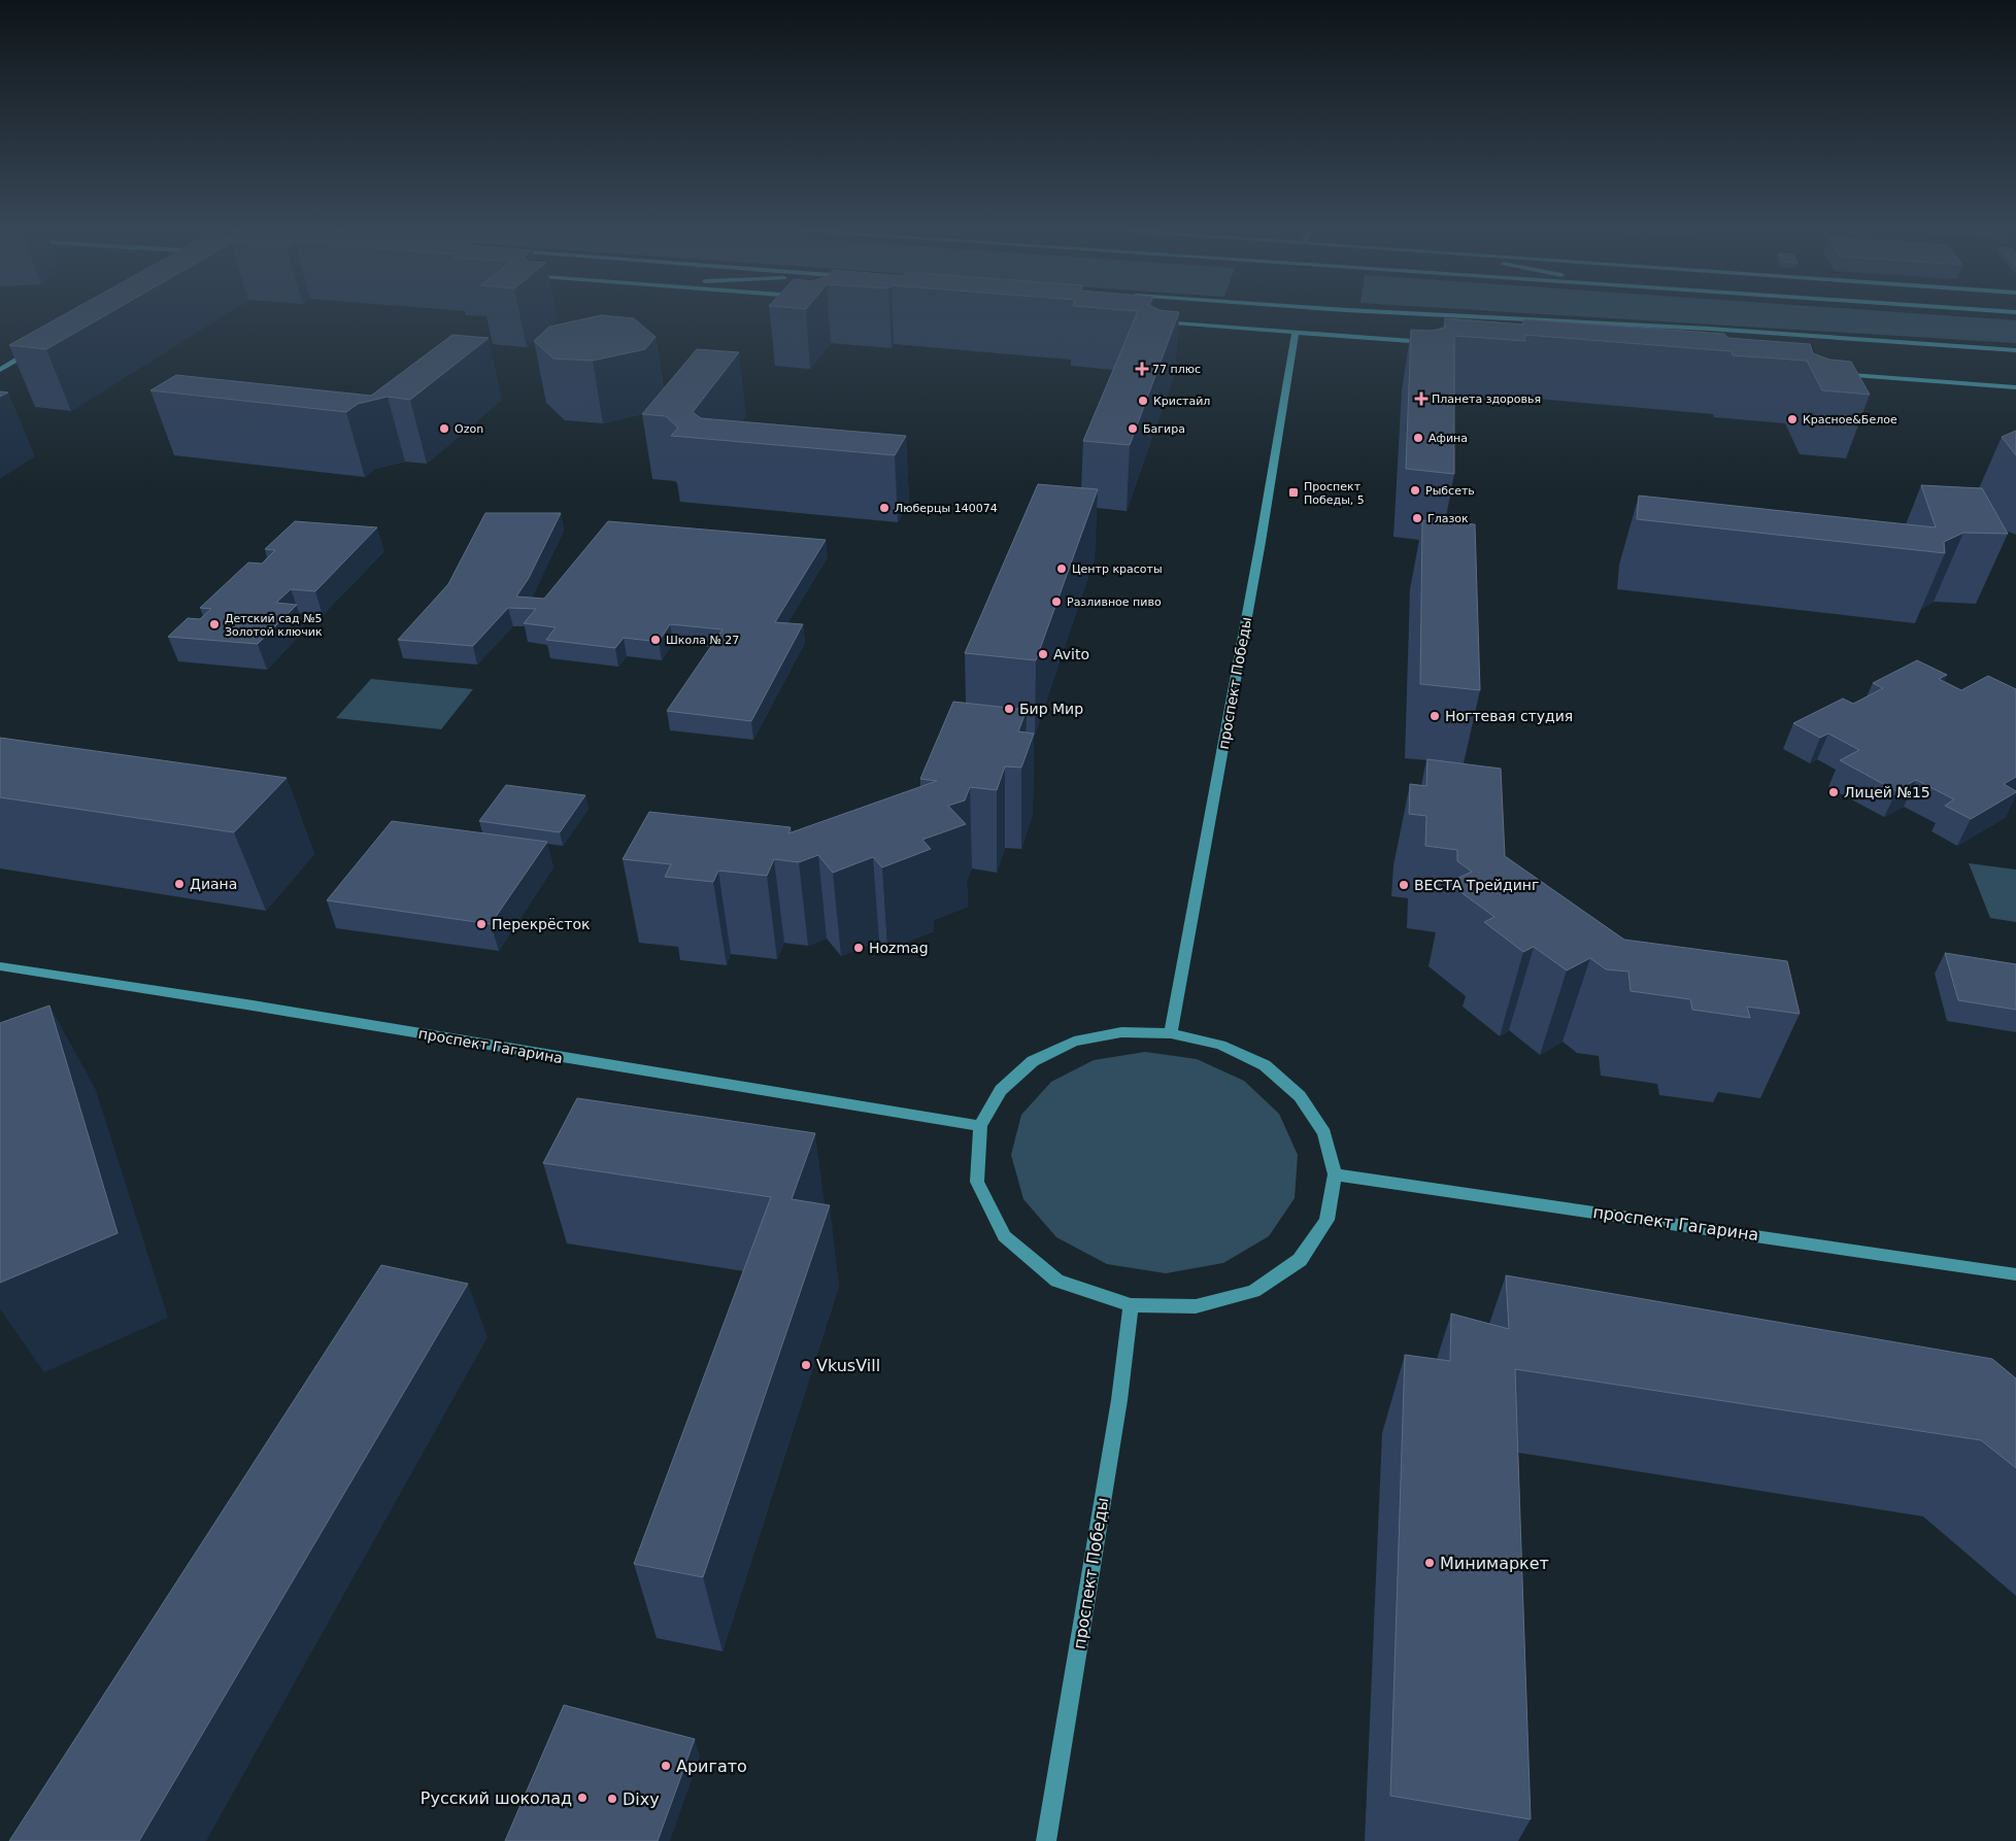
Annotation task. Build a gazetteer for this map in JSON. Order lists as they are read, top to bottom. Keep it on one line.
{"streets":{"street":["проспект Победы","проспект Гагарина"]},"places":{"health":["77 плюс","Планета здоровья"],"other":["Кристайл","Красное&Белое","Ozon","Багира","Афина","Рыбсеть","Люберцы 140074","Глазок","Центр красоты","Разливное пиво","Детский сад №5 Золотой ключик","Школа № 27","Avito","Бир Мир","Ногтевая студия","Лицей №15","Диана","ВЕСТА Трейдинг","Перекрёсток","Hozmag","VkusVill","Минимаркет","Аригато","Русский шоколад","Dixy"],"transit":["Проспект Победы, 5"]}}
